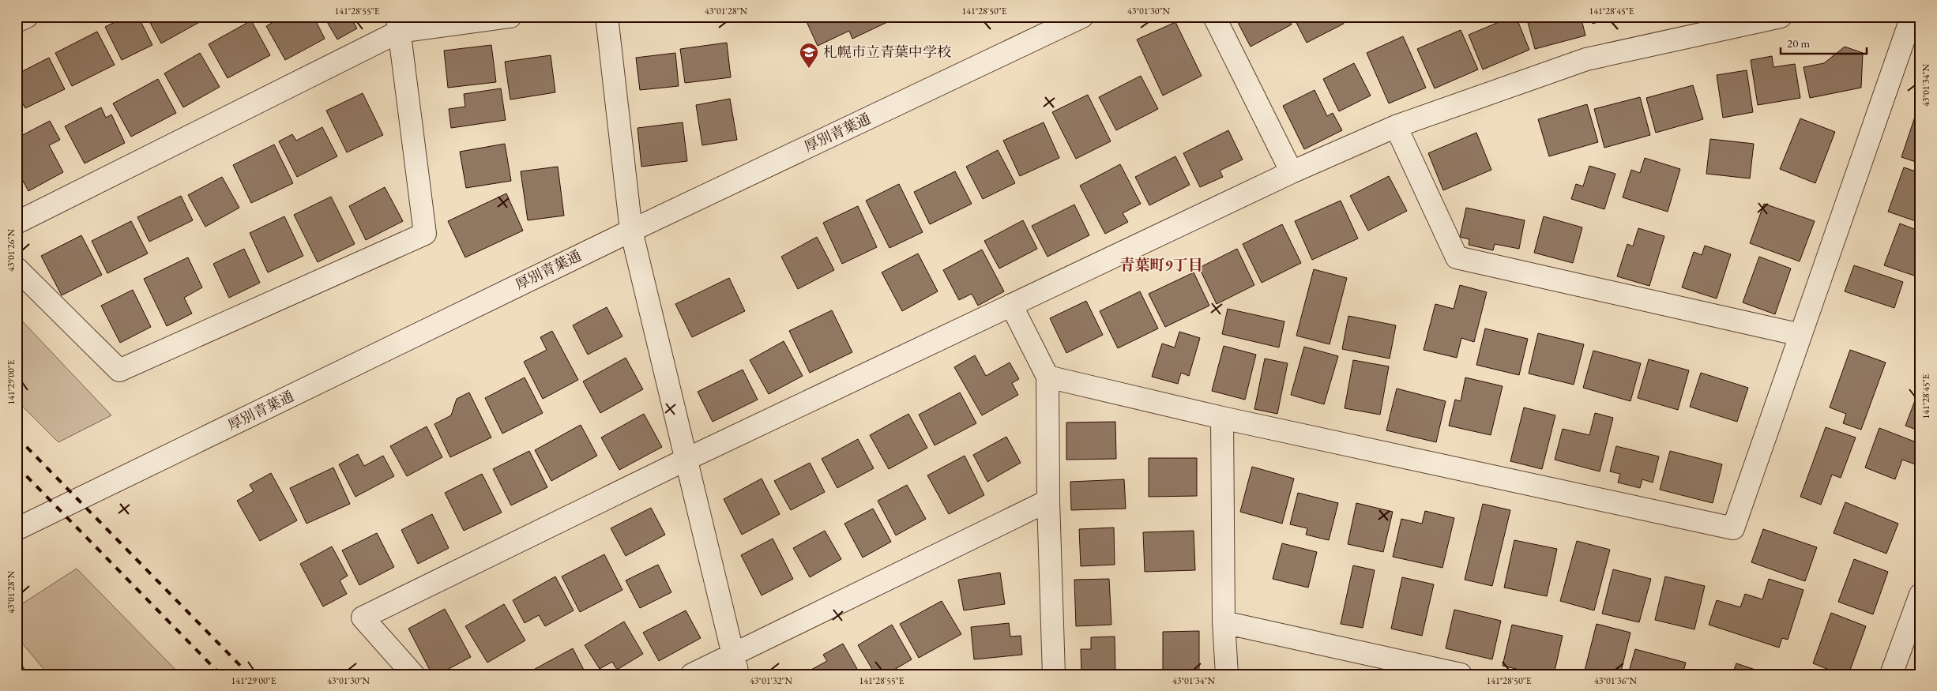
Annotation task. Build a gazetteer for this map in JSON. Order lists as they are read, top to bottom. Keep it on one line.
{"streets":{"street":["厚別青葉通"]},"districts":["青葉町9丁目"],"places":{"school or university":["札幌市立青葉中学校"]},"scale_bar":"20 m","coordinates":["141°28'55\"E","43°01'28\"N","141°28'50\"E","43°01'30\"N","141°28'45\"E","43°01'34\"N","43°01'26\"N","141°29'00\"E","43°01'32\"N","43°01'36\"N"]}
